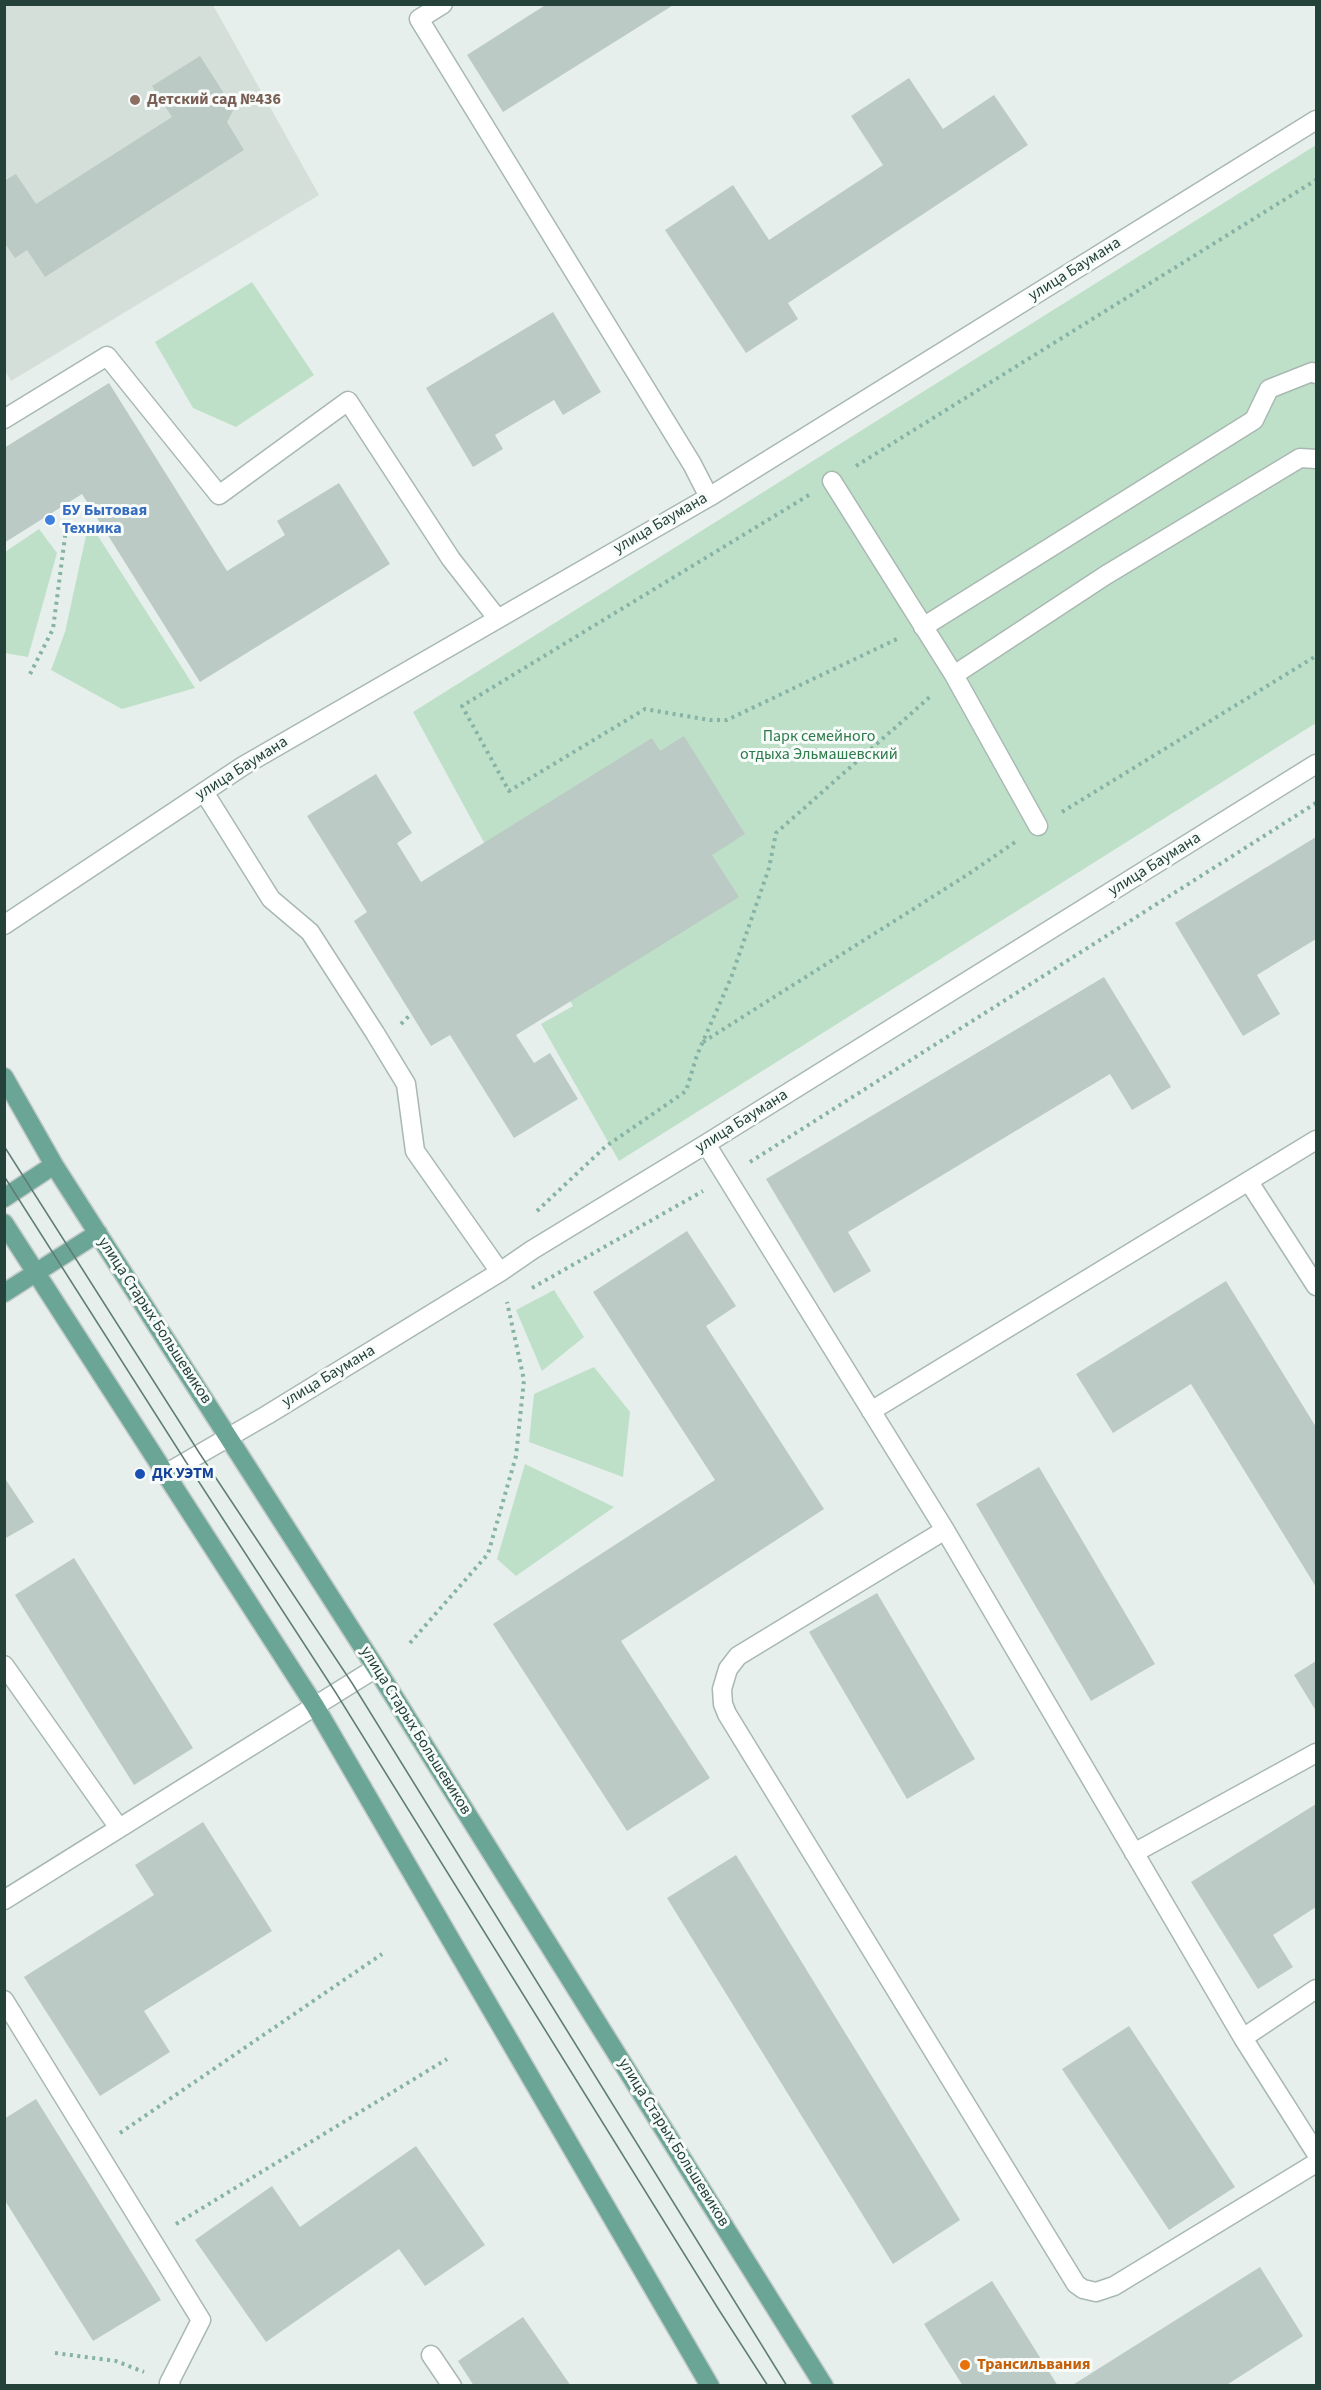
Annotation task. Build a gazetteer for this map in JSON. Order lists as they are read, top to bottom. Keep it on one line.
{"streets":{"main road":["улица Старых Большевиков"],"street":["улица Баумана"]},"crossings":[["улица Баумана","улица Старых Большевиков"]],"parks":["Парк семейного отдыха Эльмашевский"],"places":["Детский сад №436","БУ Бытовая Техника","ДК УЭТМ","Трансильвания"]}
